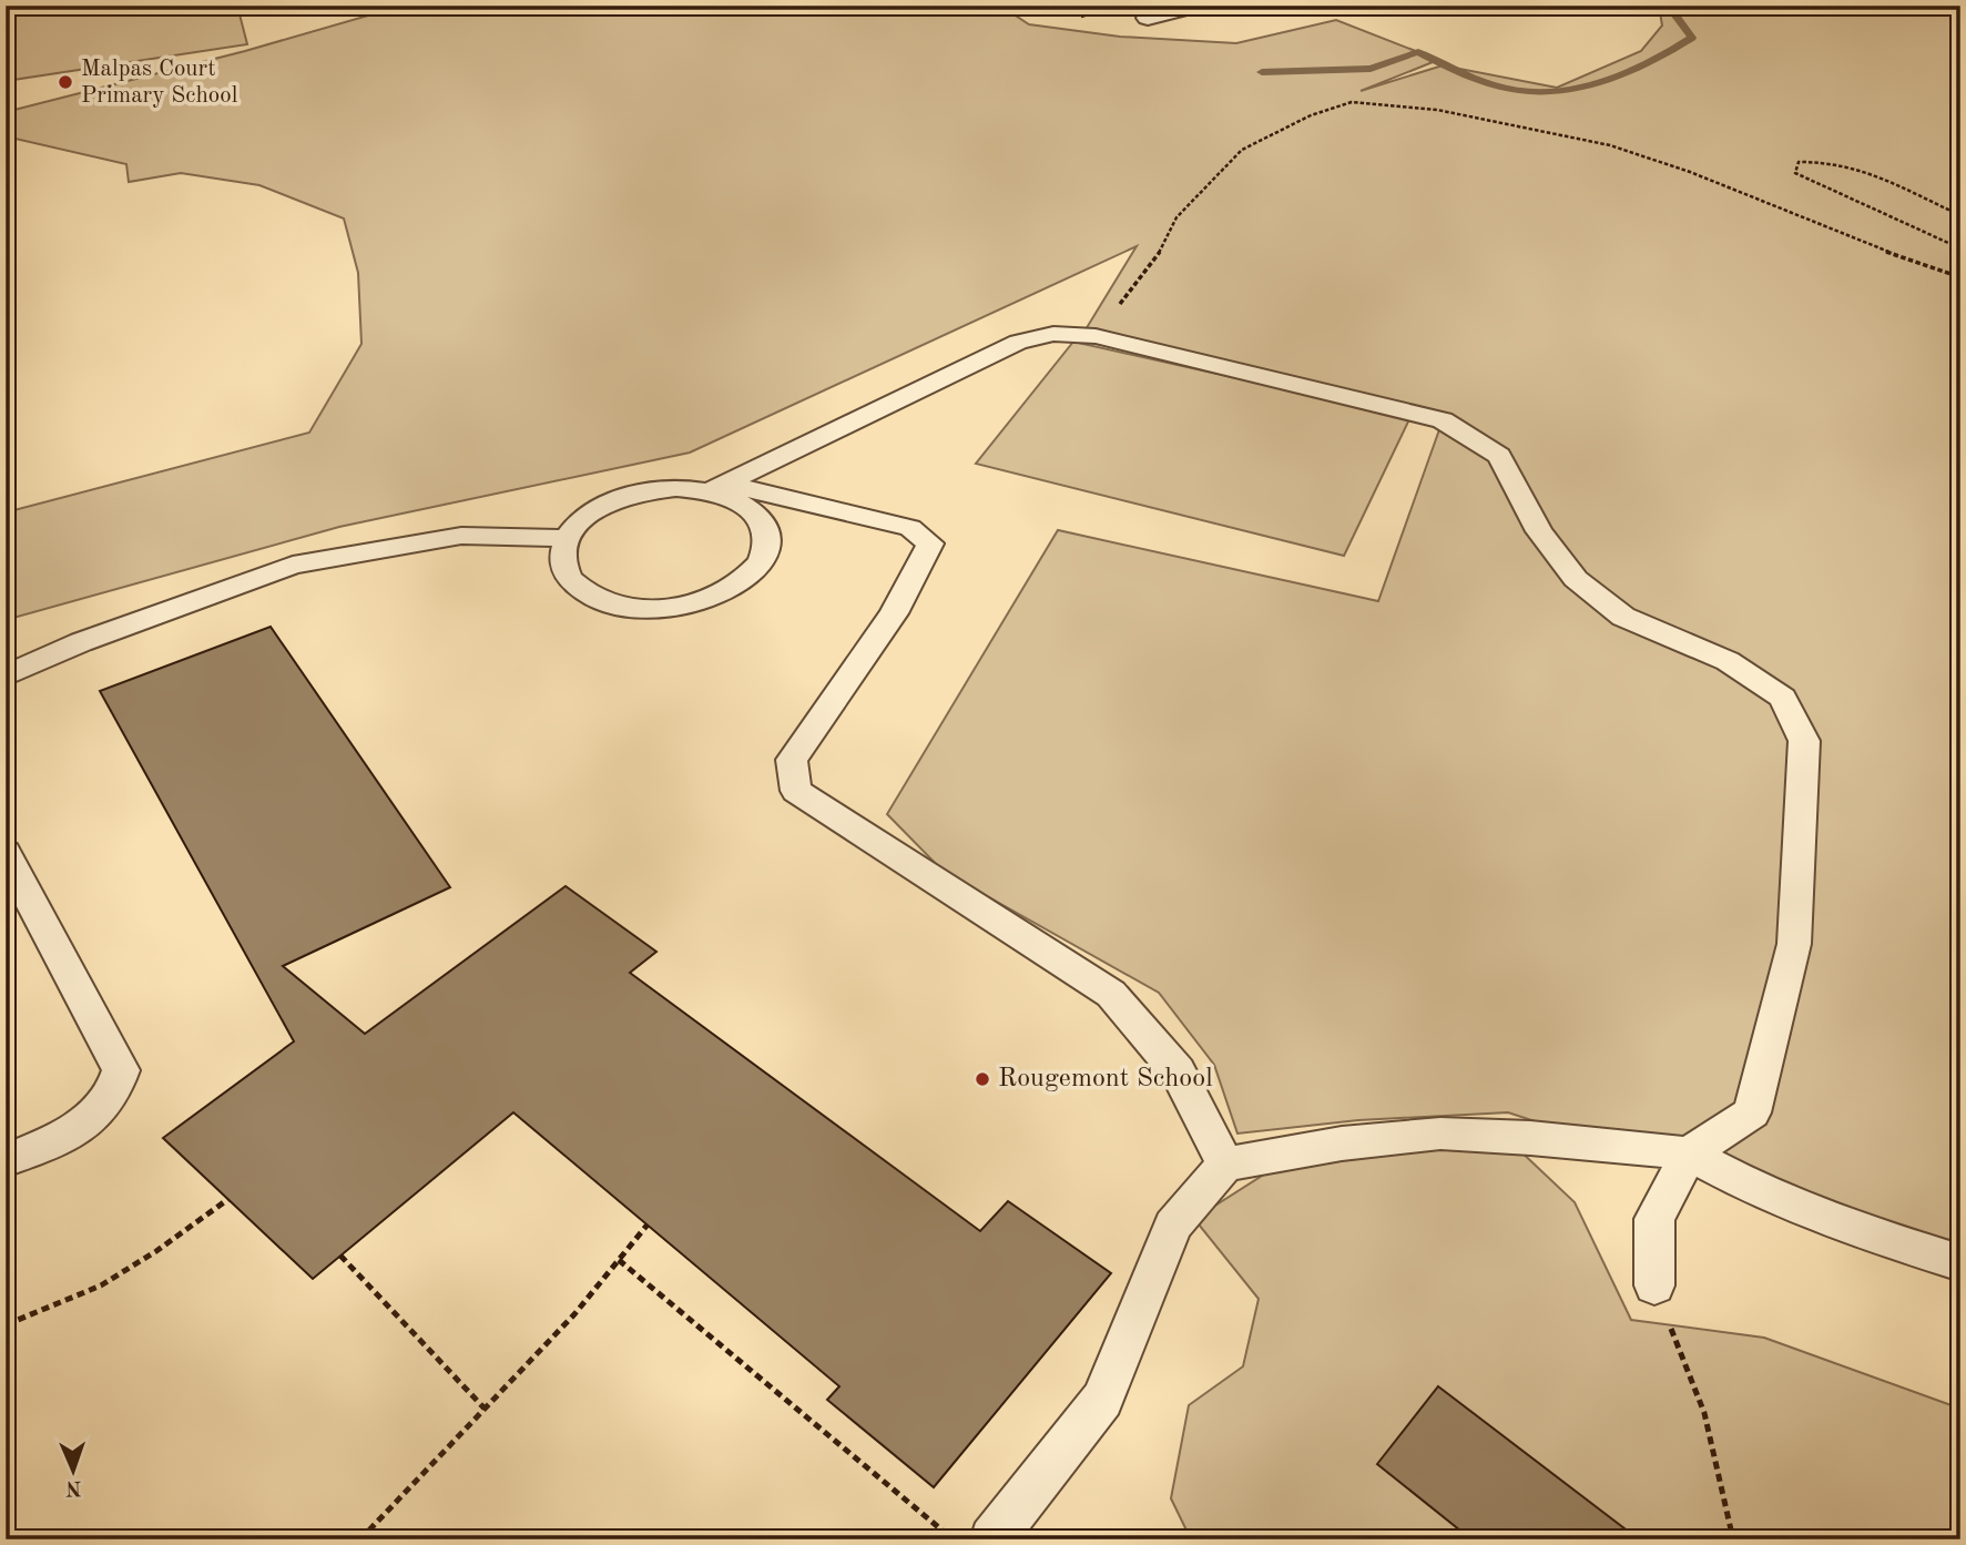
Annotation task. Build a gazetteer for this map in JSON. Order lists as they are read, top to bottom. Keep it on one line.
{"places":["Malpas Court Primary School","Rougemont School"],"north":"bottom"}
